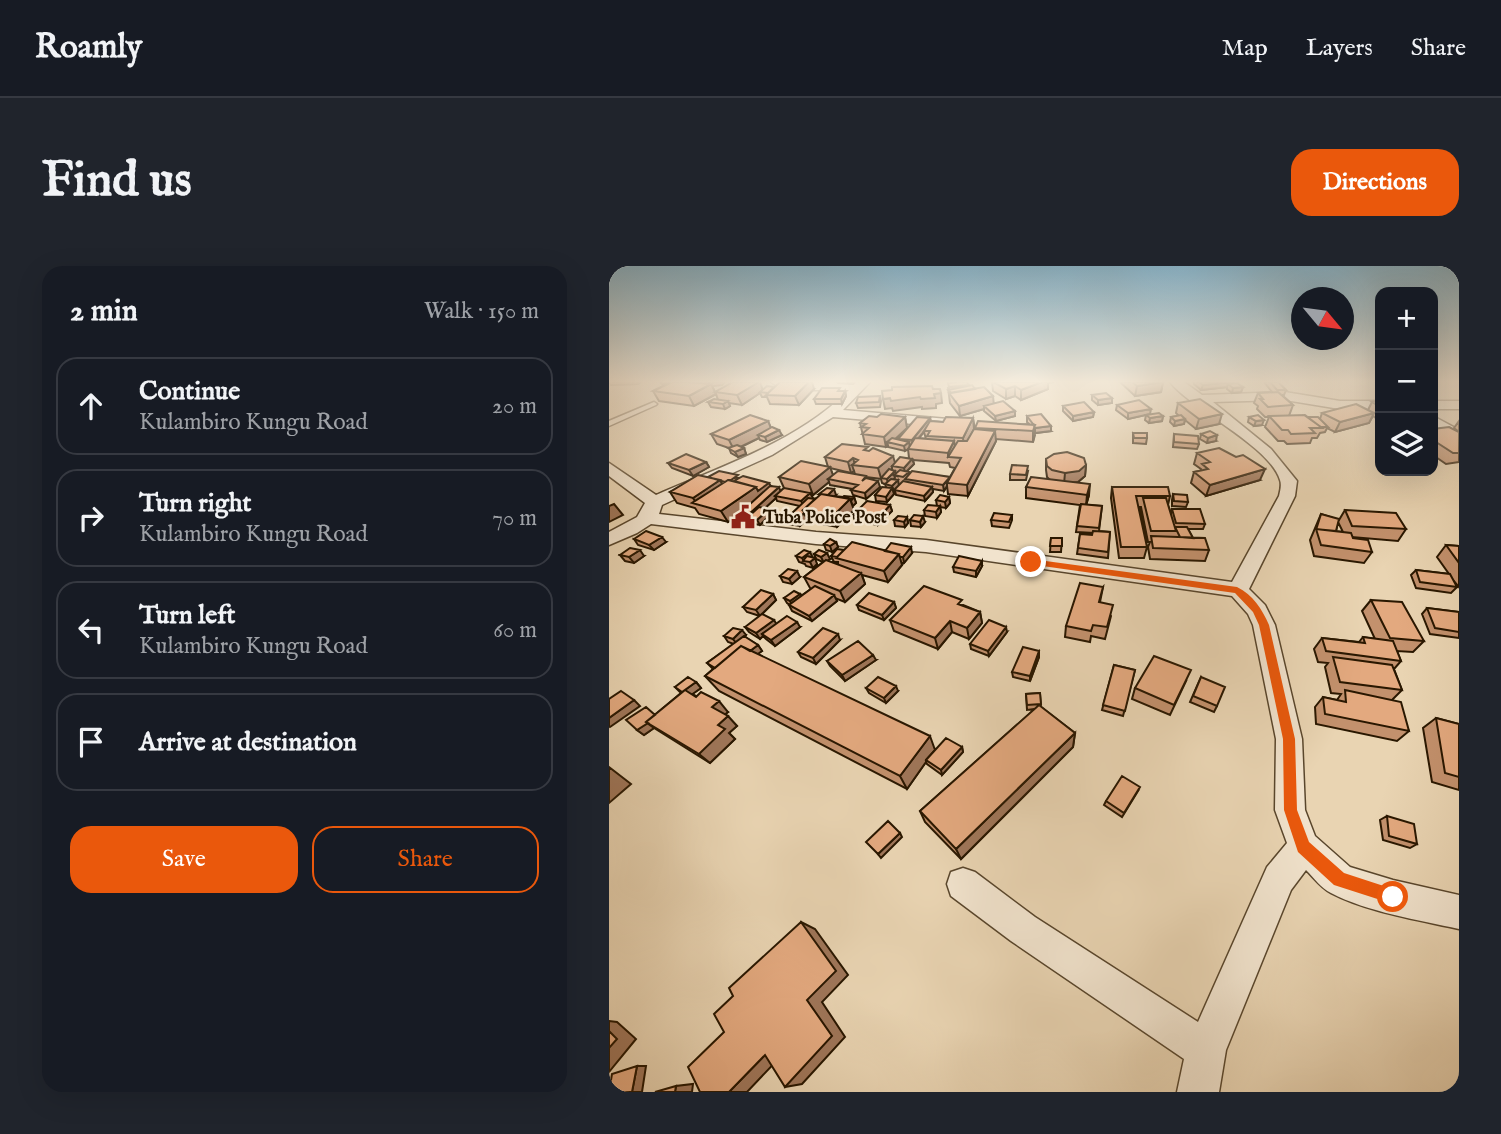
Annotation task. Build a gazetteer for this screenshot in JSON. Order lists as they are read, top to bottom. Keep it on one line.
{"places":{"public building":["Tuba Police Post"]},"north":"bottom right","page":{"header":"Roamly","nav":["Map","Layers","Share"],"buttons":["Directions",["Save","Share"]],"title":"Find us","heading":["2 min","Walk · 150 m"],"map_buttons":["+","−"],"list":[["Continue","Kulambiro Kungu Road","20 m"],["Turn right","Kulambiro Kungu Road","70 m"],["Turn left","Kulambiro Kungu Road","60 m"],"Arrive at destination"]}}
